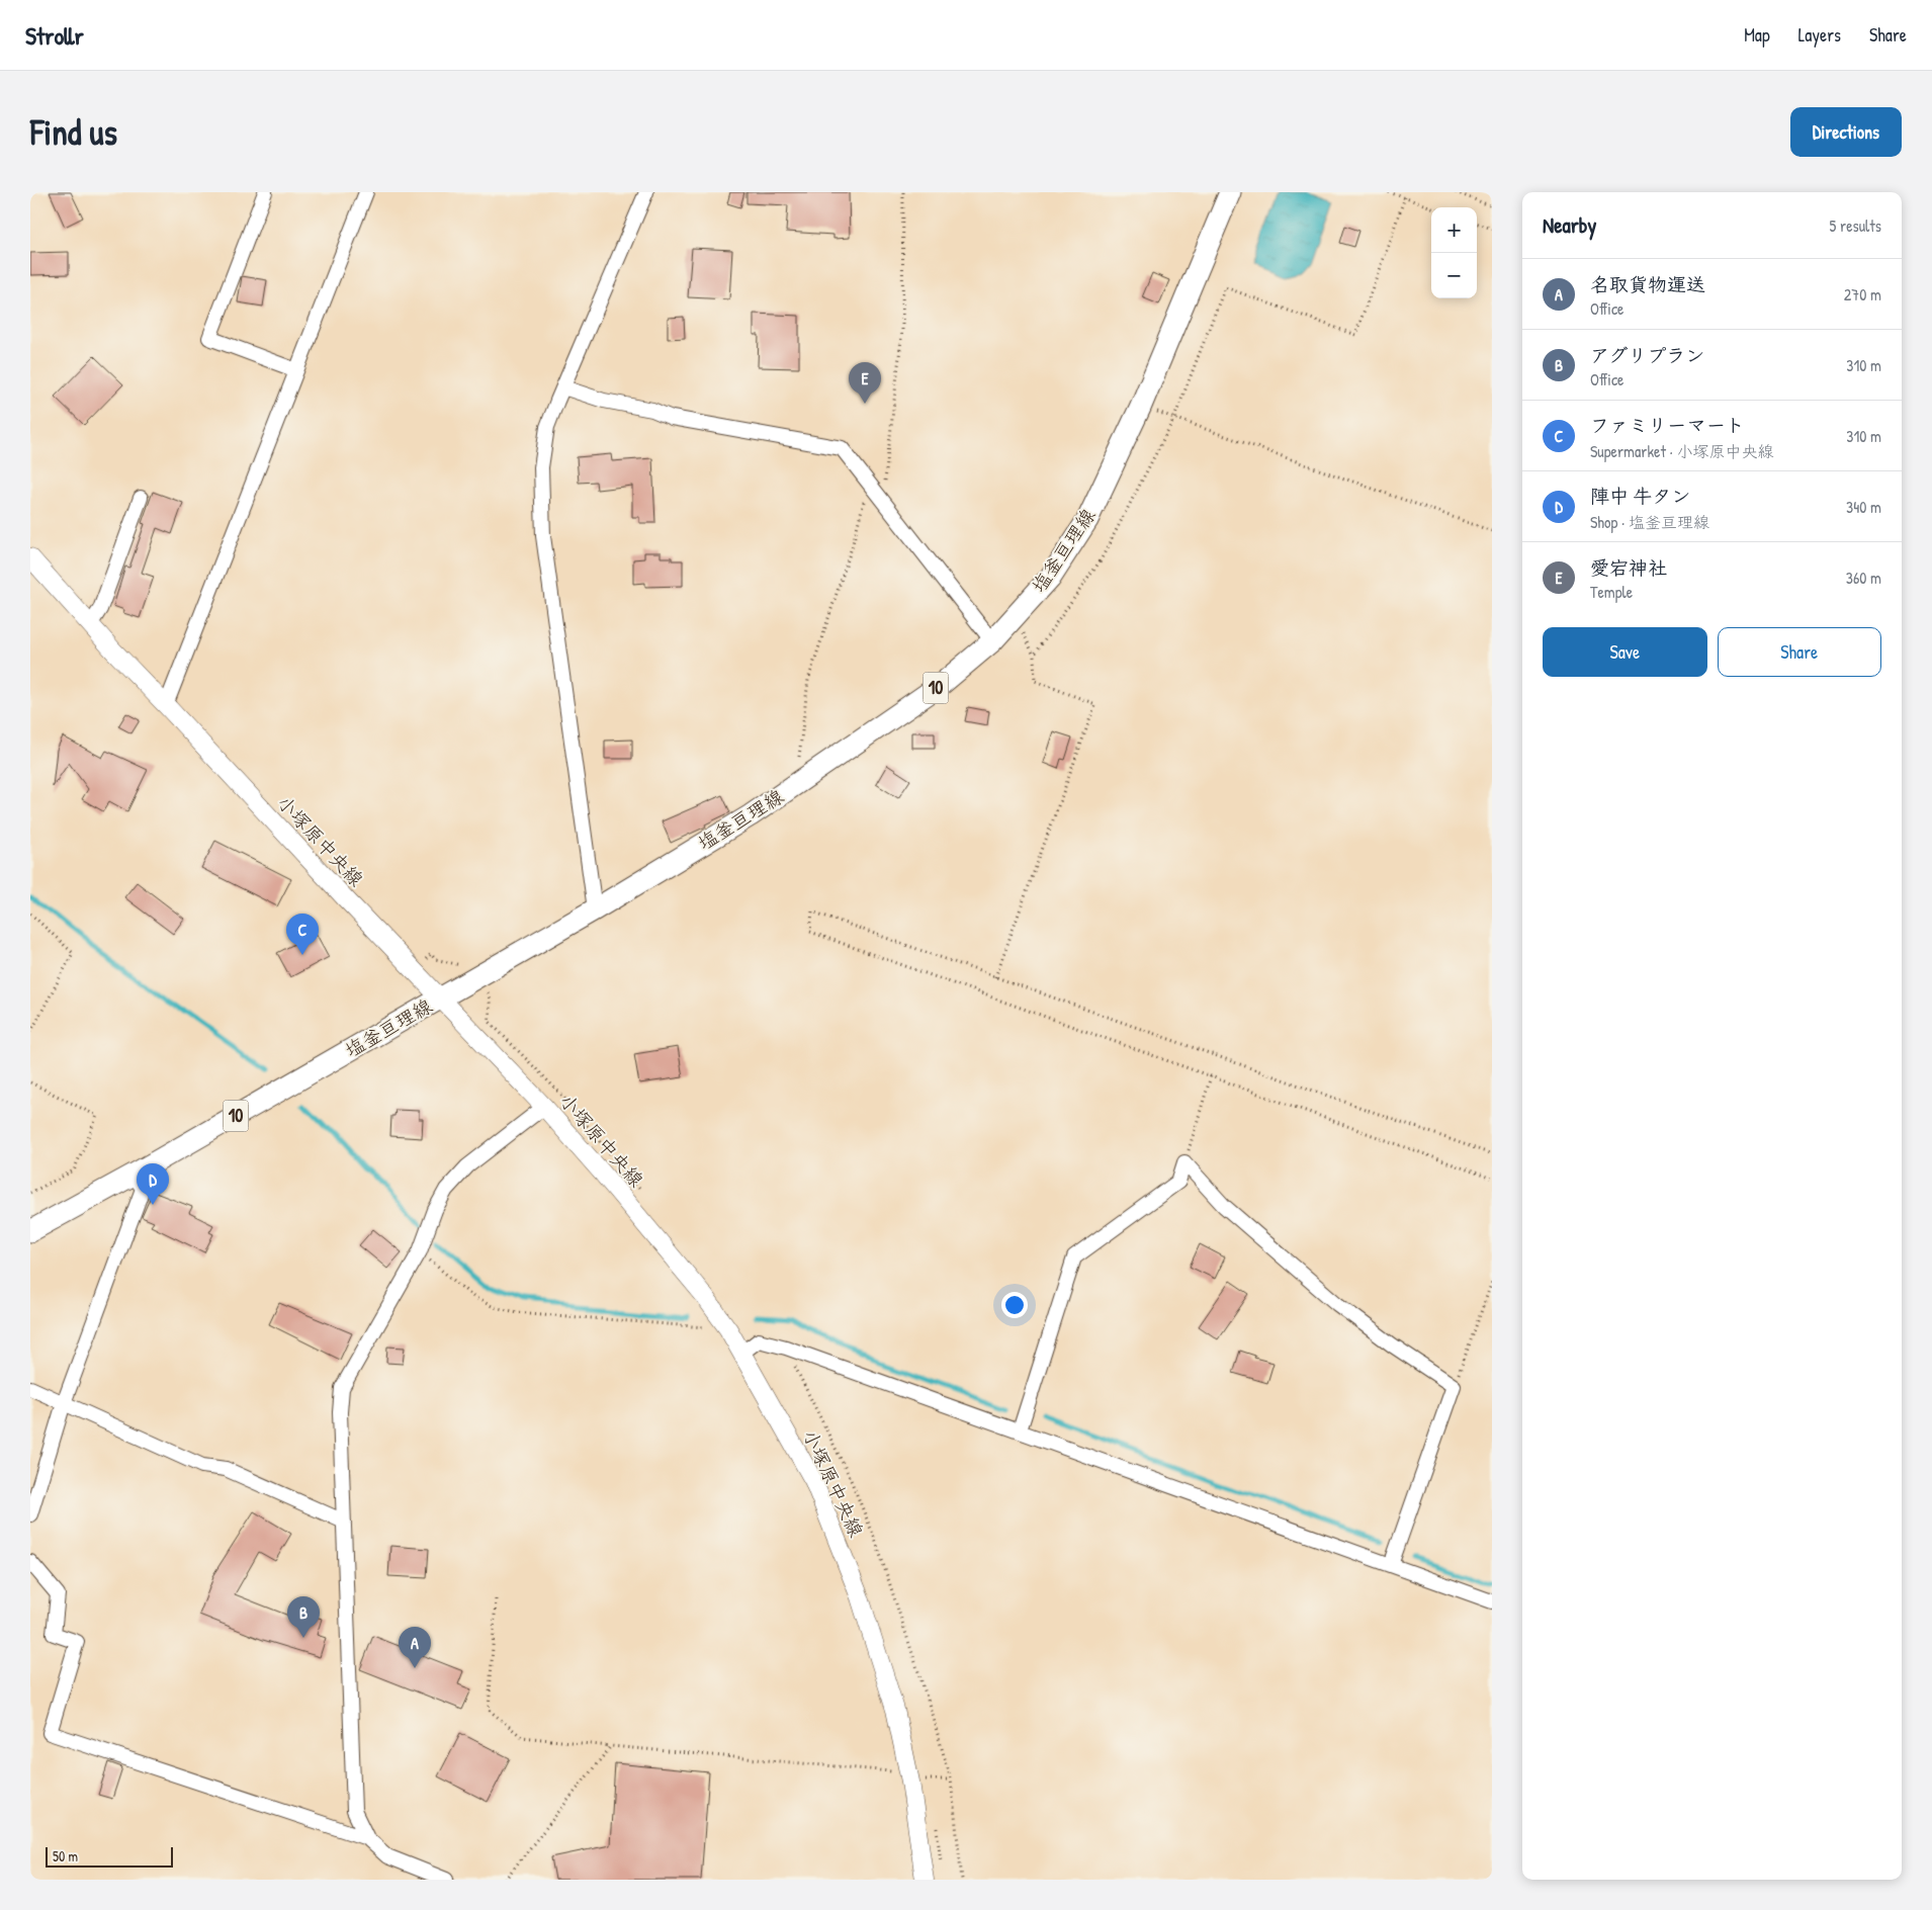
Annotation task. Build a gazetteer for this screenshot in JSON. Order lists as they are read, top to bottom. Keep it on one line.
{"streets":{"main road":["塩釜亘理線","10"],"street":["小塚原中央線"]},"crossings":[["塩釜亘理線","小塚原中央線"]],"scale_bar":"50 m","page":{"header":"Strollr","nav":["Map","Layers","Share"],"buttons":["Directions",["Save","Share"]],"title":"Find us","heading":["Nearby","5 results"],"map_buttons":["+","−"],"list":[{"mark":"A","name":"名取貨物運送","note":"Office","value":"270 m"},{"mark":"B","name":"アグリプラン","note":"Office","value":"310 m"},{"mark":"C","name":"ファミリーマート","note":"Supermarket · 小塚原中央線","value":"310 m"},{"mark":"D","name":"陣中 牛タン","note":"Shop · 塩釜亘理線","value":"340 m"},{"mark":"E","name":"愛宕神社","note":"Temple","value":"360 m"}],"pins":["E","C","D","B","A"],"scale":"50 m"}}
